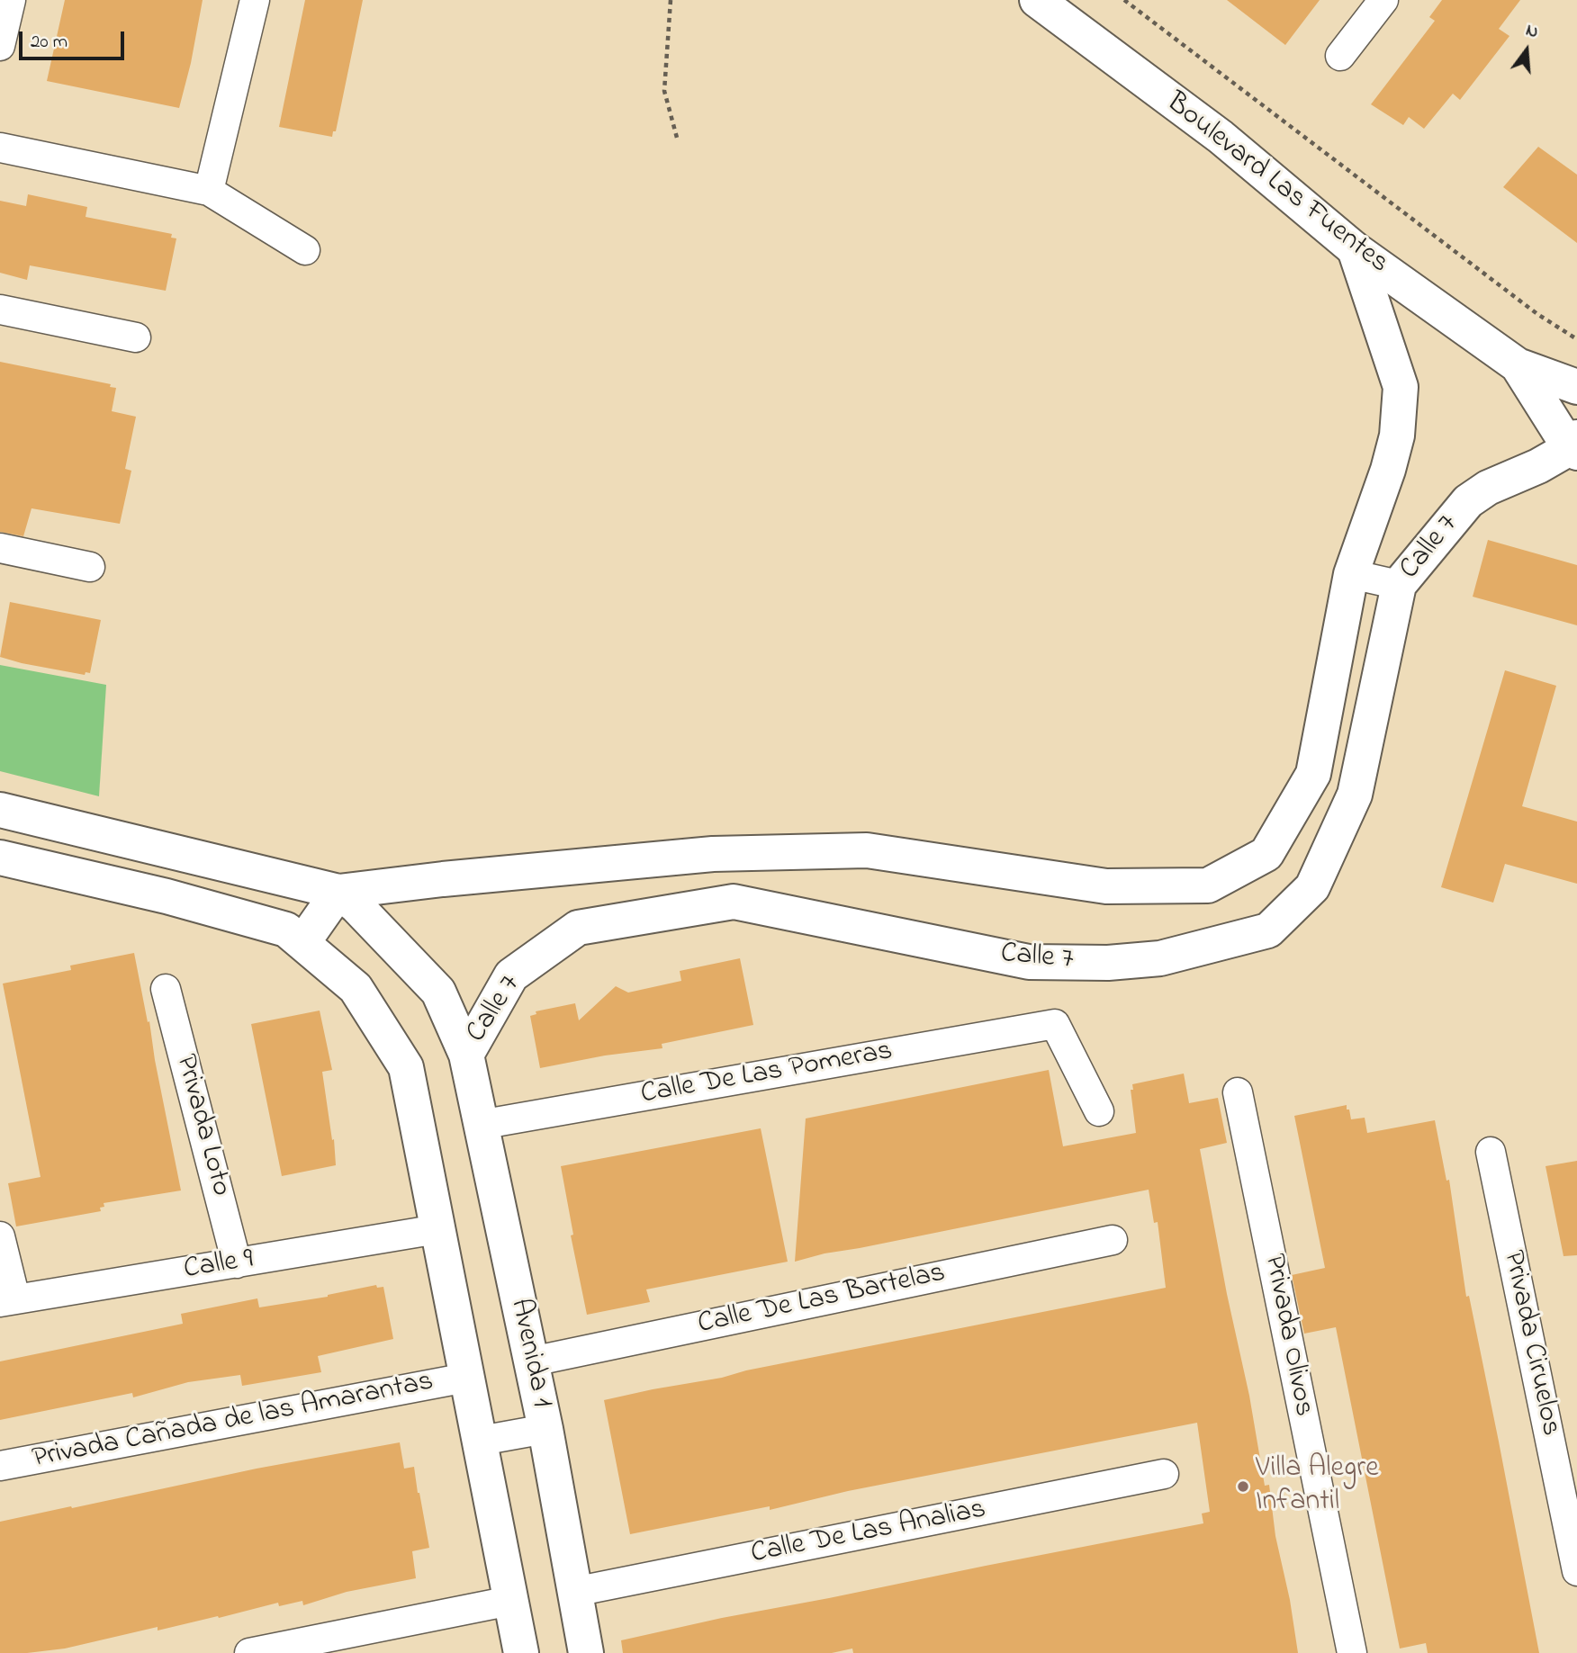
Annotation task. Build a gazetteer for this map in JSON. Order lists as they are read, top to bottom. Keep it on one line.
{"streets":{"street":["Boulevard Las Fuentes","Calle 7","Calle De Las Pomeras","Privada Loto","Calle 9","Calle De Las Bartelas","Privada Olivos","Privada Ciruelos","Avenida 1","Privada Cañada de las Amarantas","Calle De Las Analias"]},"crossings":[["Boulevard Las Fuentes","Calle 7"],["Calle 7","Avenida 1"],["Calle De Las Pomeras","Avenida 1"],["Privada Loto","Calle 9"],["Calle De Las Bartelas","Avenida 1"],["Avenida 1","Calle De Las Analias"]],"places":["Villa Alegre Infantil"],"scale_bar":"20 m","north":"top"}
